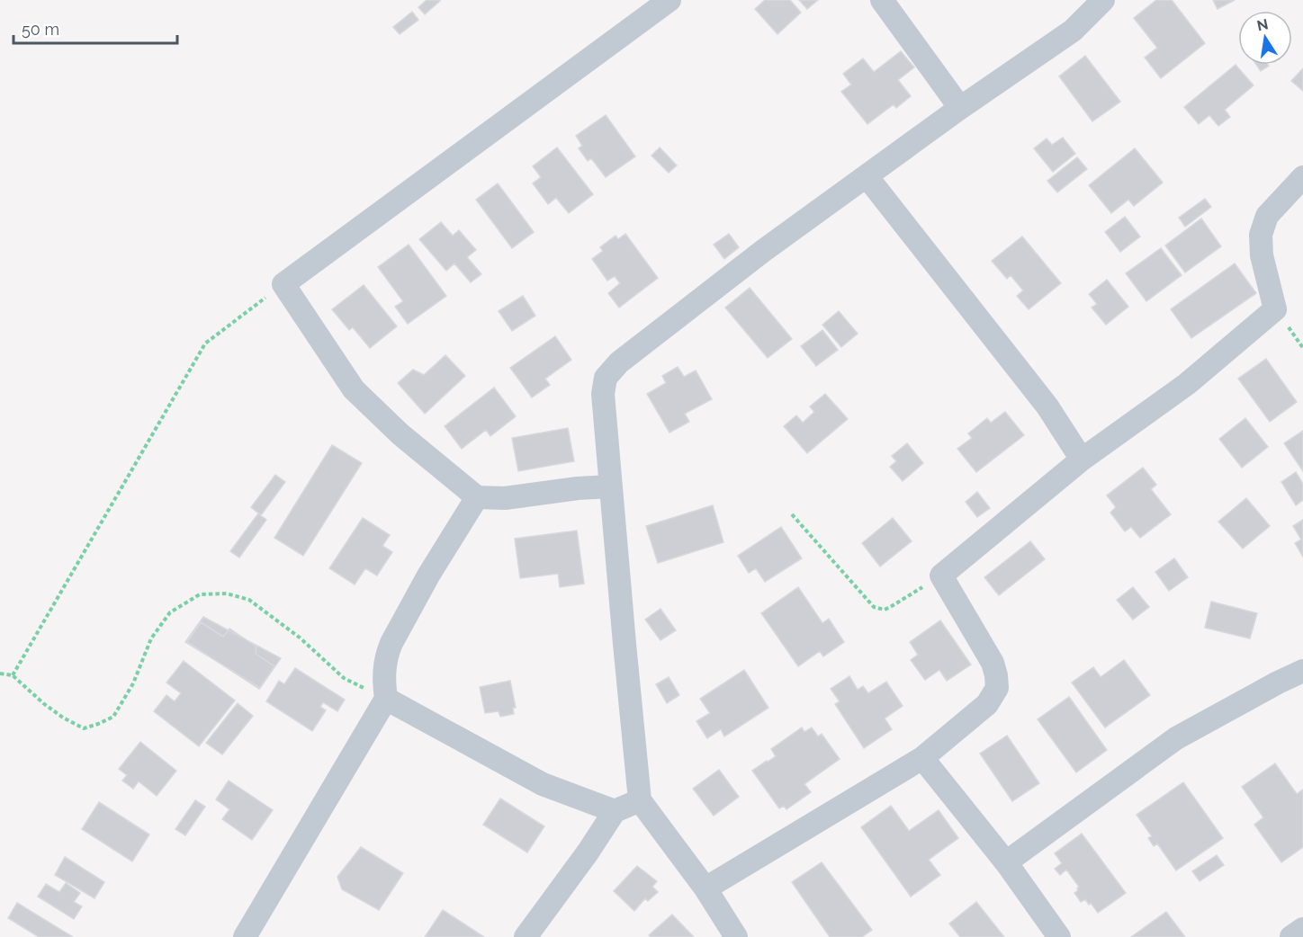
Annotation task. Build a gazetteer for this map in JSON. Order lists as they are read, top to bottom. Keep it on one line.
{"scale_bar":"50 m","north":"top"}
